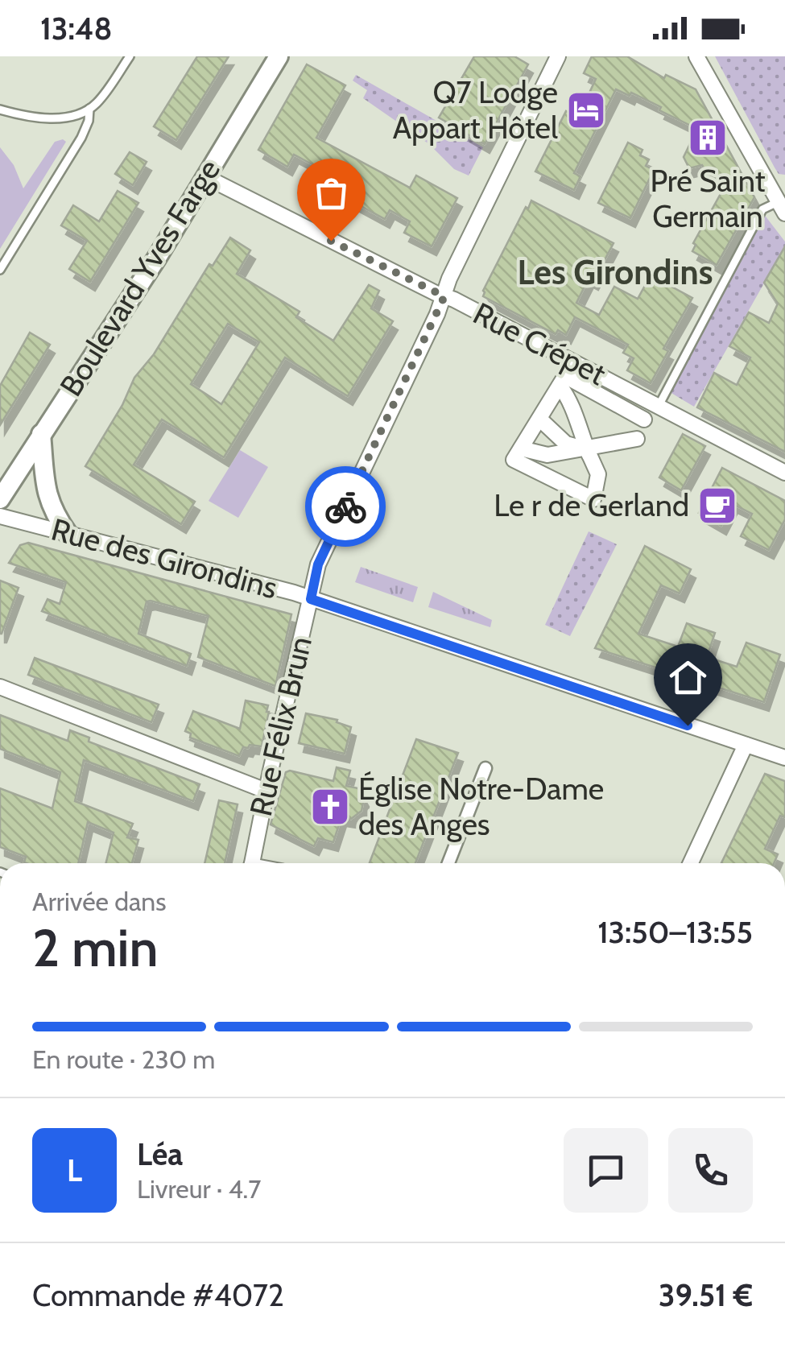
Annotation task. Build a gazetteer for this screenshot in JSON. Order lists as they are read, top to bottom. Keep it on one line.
{"streets":{"street":["Boulevard Yves Farge","Rue Crépet","Rue des Girondins","Rue Félix Brun"]},"crossings":[["Boulevard Yves Farge","Rue Crépet"],["Rue Crépet","Rue Félix Brun"],["Rue des Girondins","Rue Félix Brun"]],"districts":["Les Girondins"],"places":{"hotel":["Q7 Lodge Appart Hôtel"],"building":["Pré Saint Germain"],"cafe":["Le r de Gerland"],"church":["Église Notre-Dame des Anges"]},"page":{"status":"13:48","heading":["2 min","Arrivée dans","13:50–13:55"],"panel":["Léa","Livreur · 4.7","Commande #4072","39.51 €"],"bar":"En route · 230 m","round":"L"}}
